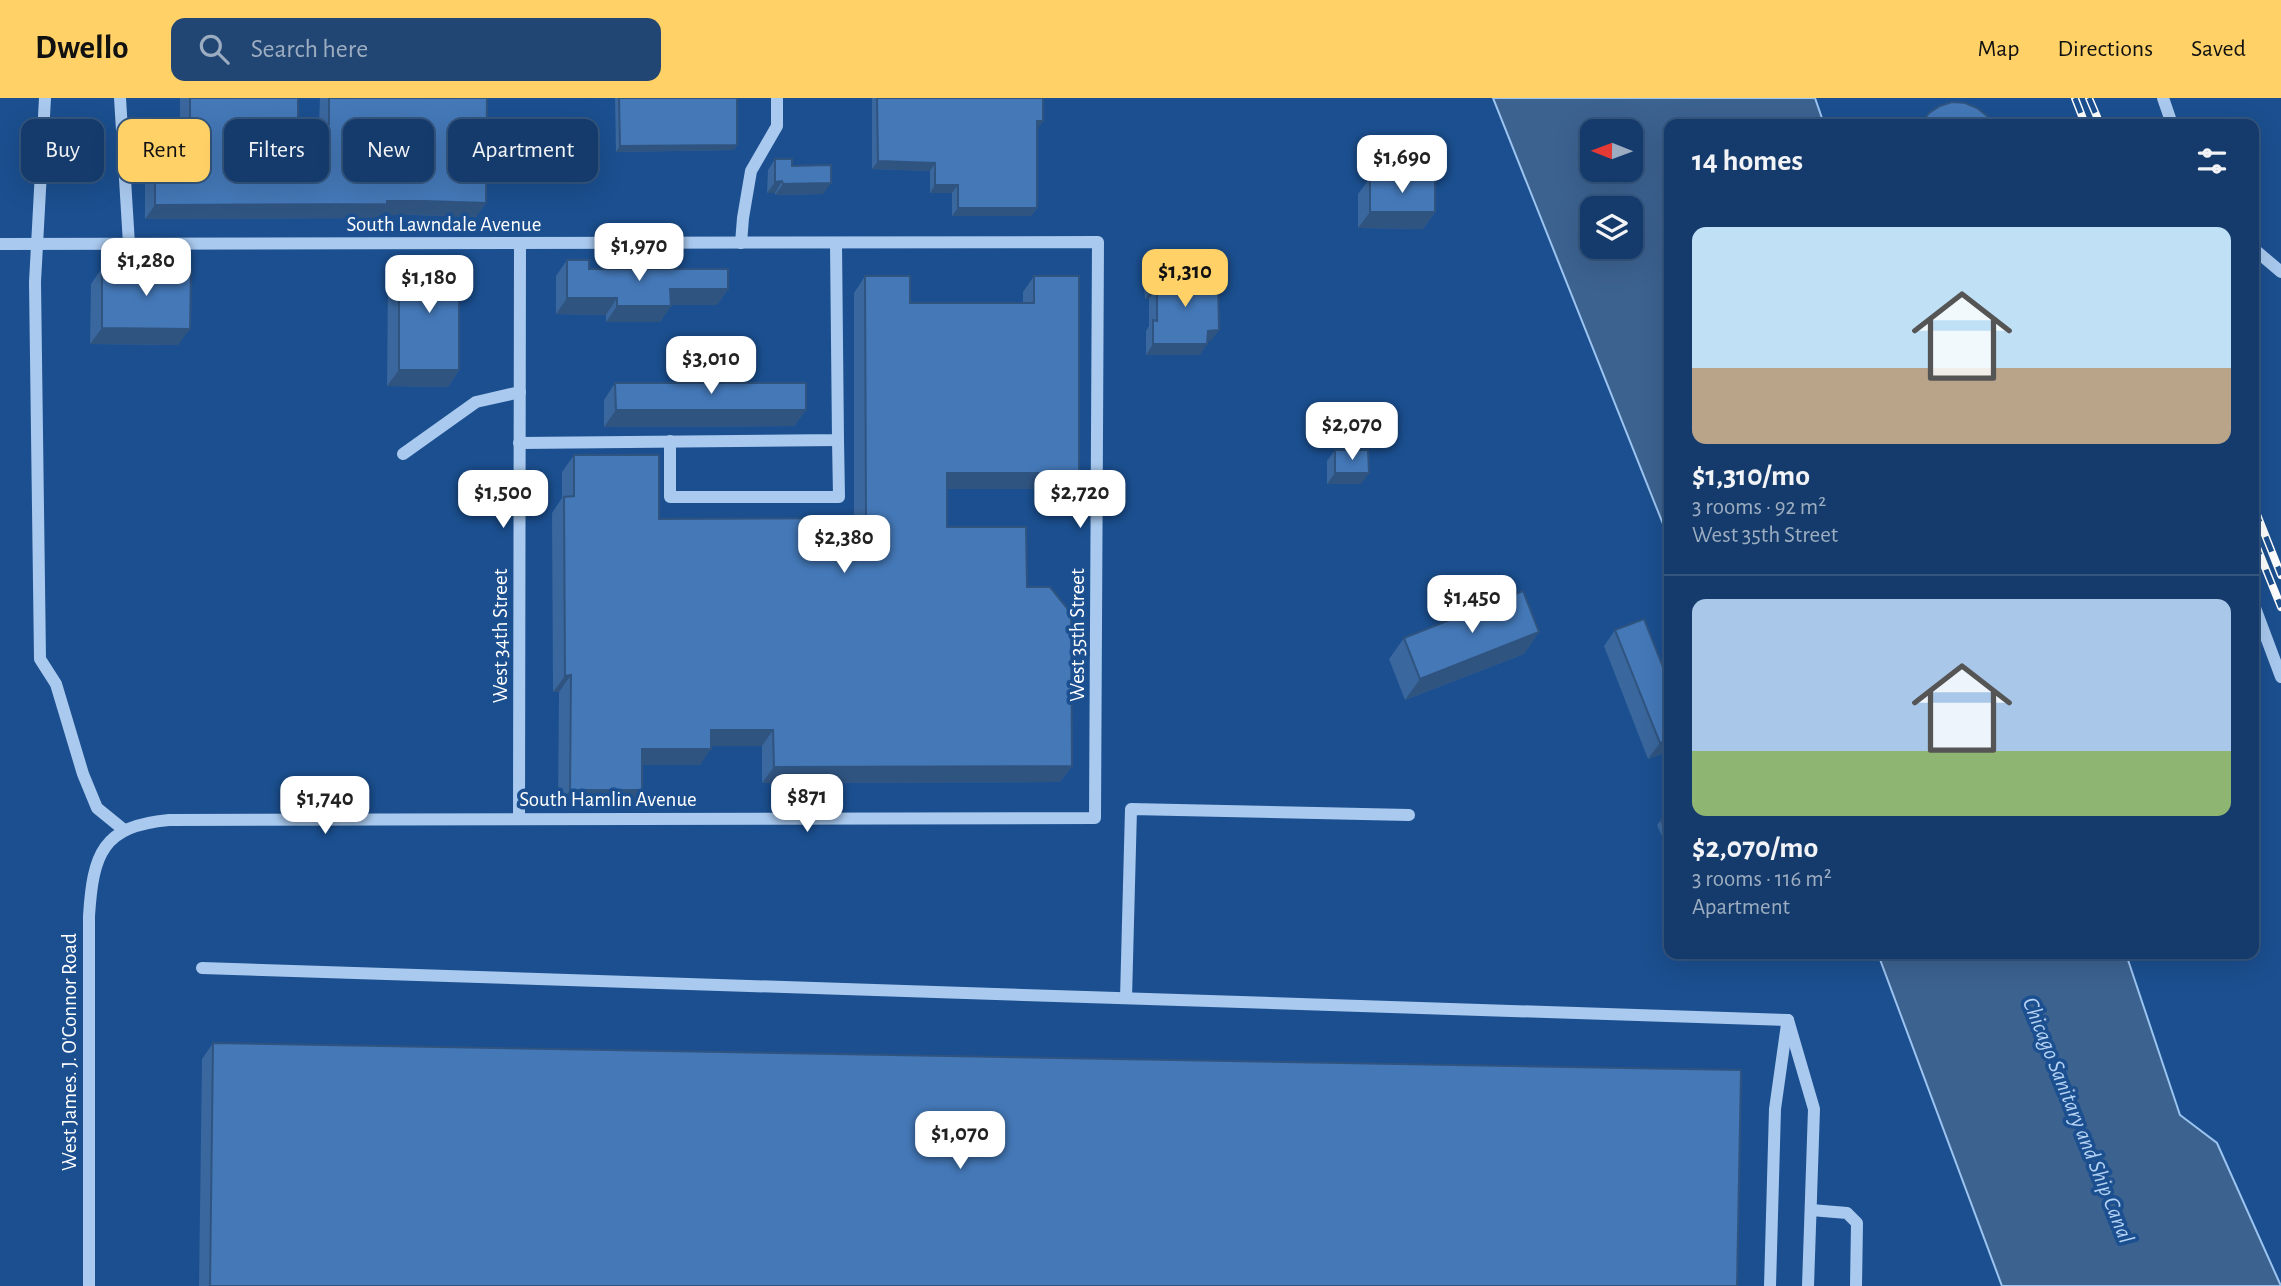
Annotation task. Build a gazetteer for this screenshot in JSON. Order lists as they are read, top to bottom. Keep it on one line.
{"streets":{"street":["South Lawndale Avenue","West 35th Street","West 34th Street","South Hamlin Avenue","West James. J. O'Connor Road"]},"crossings":[["South Lawndale Avenue","West 35th Street"],["South Lawndale Avenue","West 34th Street"],["West 35th Street","South Hamlin Avenue"],["West 34th Street","South Hamlin Avenue"],["South Hamlin Avenue","West James. J. O'Connor Road"]],"water":["Chicago Sanitary and Ship Canal"],"north":"left","page":{"header":"Dwello","search":"Search here","nav":["Map","Directions","Saved"],"chip":["Buy","Rent","Filters","New","Apartment"],"heading":"14 homes","price":["$1,690","$1,970","$1,280","$1,310","$1,180","$3,010","$2,070","$1,500","$2,720","$2,380","$1,450","$871","$1,740","$1,070"],"list":[{"name":"$1,310/mo","note":"3 rooms · 92 m² · West 35th Street"},{"name":"$2,070/mo","note":"3 rooms · 116 m² · Apartment"}]}}
